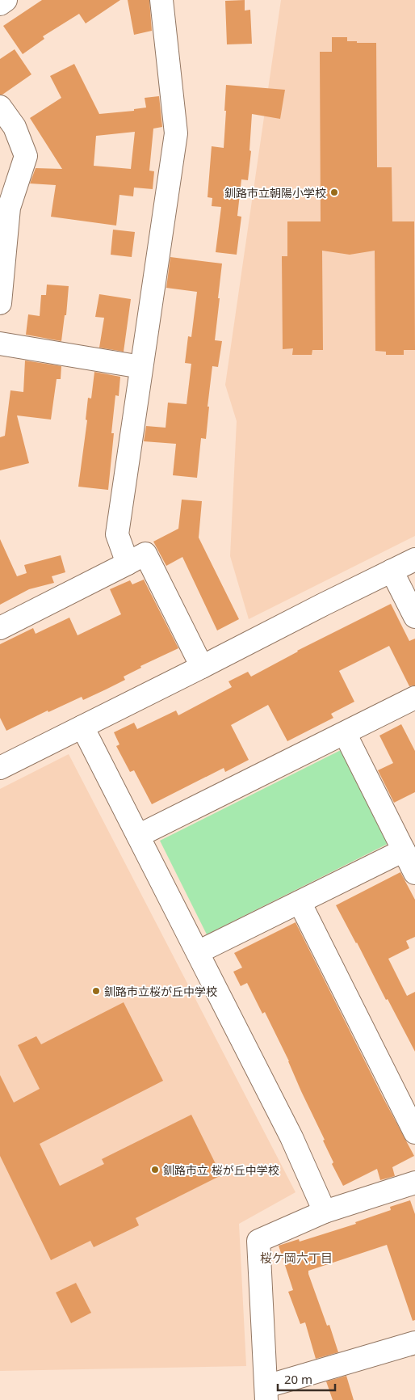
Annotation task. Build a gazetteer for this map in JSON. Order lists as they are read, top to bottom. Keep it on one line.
{"districts":["桜ケ岡六丁目"],"places":["釧路市立朝陽小学校","釧路市立桜が丘中学校","釧路市立 桜が丘中学校"],"scale_bar":"20 m"}
